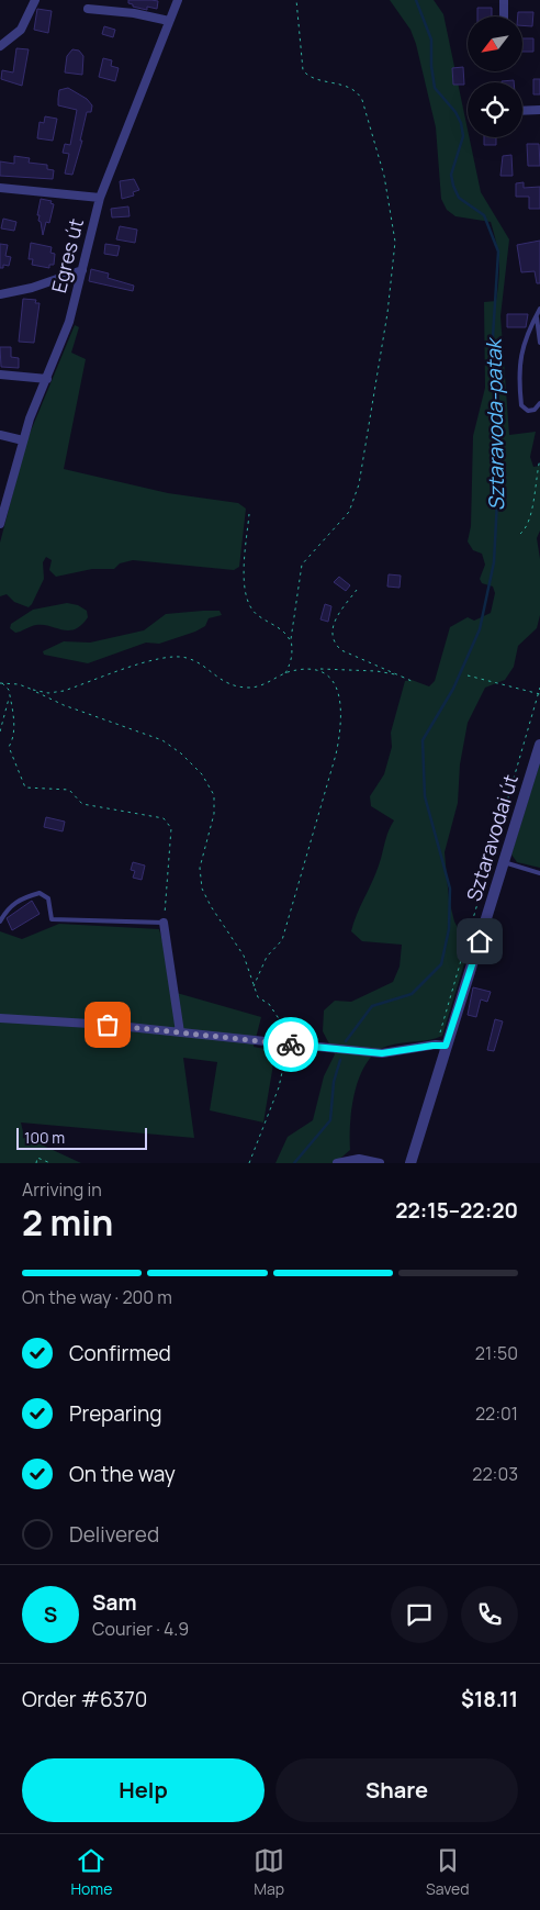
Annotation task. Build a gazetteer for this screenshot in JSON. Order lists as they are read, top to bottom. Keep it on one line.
{"streets":{"street":["Egres út","Sztaravodai út"]},"water":["Sztaravoda-patak"],"scale_bar":"100 m","north":"bottom left","page":{"scale":"100 m","heading":["2 min","Arriving in","22:15–22:20"],"panel":["Sam","Courier · 4.9","Order #6370","$18.11"],"bar":"On the way · 200 m","list":[["Confirmed","21:50"],["Preparing","22:01"],["On the way","22:03"],"Delivered"],"round":"S","buttons":["Help","Share"],"tabs":["Home","Map","Saved"]}}
